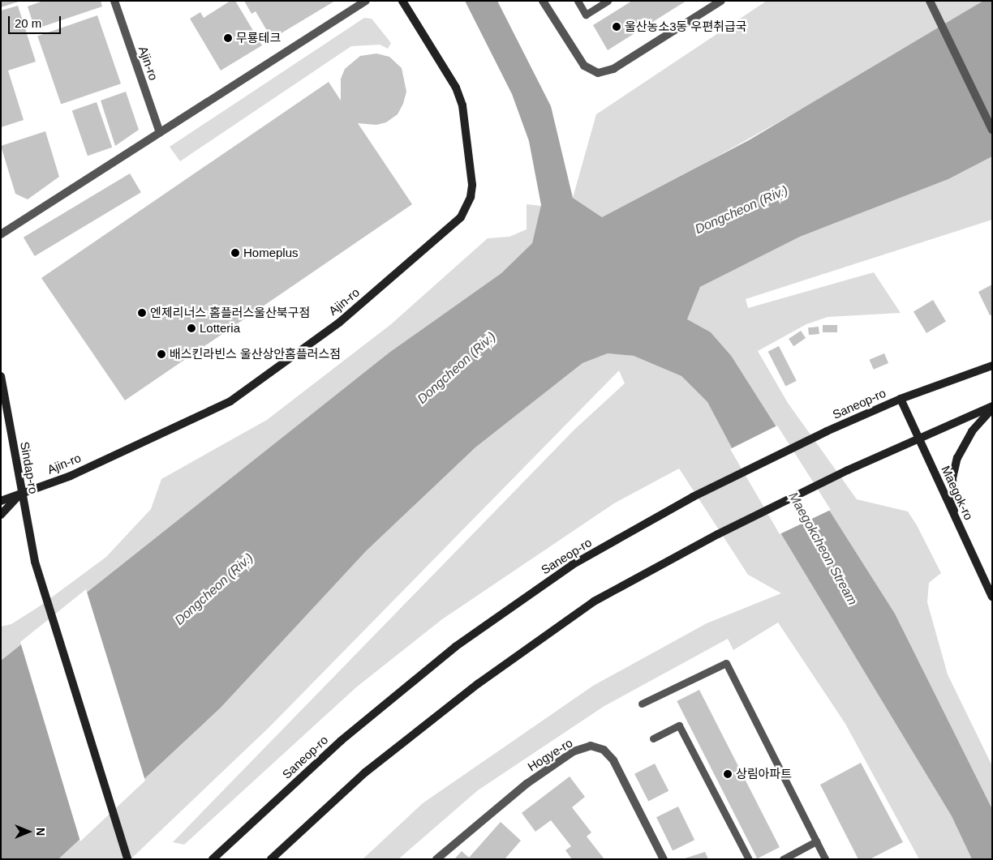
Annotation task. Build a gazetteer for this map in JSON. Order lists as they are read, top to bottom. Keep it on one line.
{"streets":{"main road":["Ajin-ro","Saneop-ro","Sindap-ro","Maegok-ro"],"street":["Hogye-ro"]},"crossings":[["Ajin-ro","Sindap-ro"],["Saneop-ro","Maegok-ro"]],"water":["Dongcheon (Riv.)","Maegokcheon Stream"],"places":["울산농소3동 우편취급국","무룡테크","Homeplus","엔제리너스 홈플러스울산북구점","Lotteria","배스킨라빈스 울산상안홈플러스점","상림아파트"],"scale_bar":"20 m","north":"right"}
